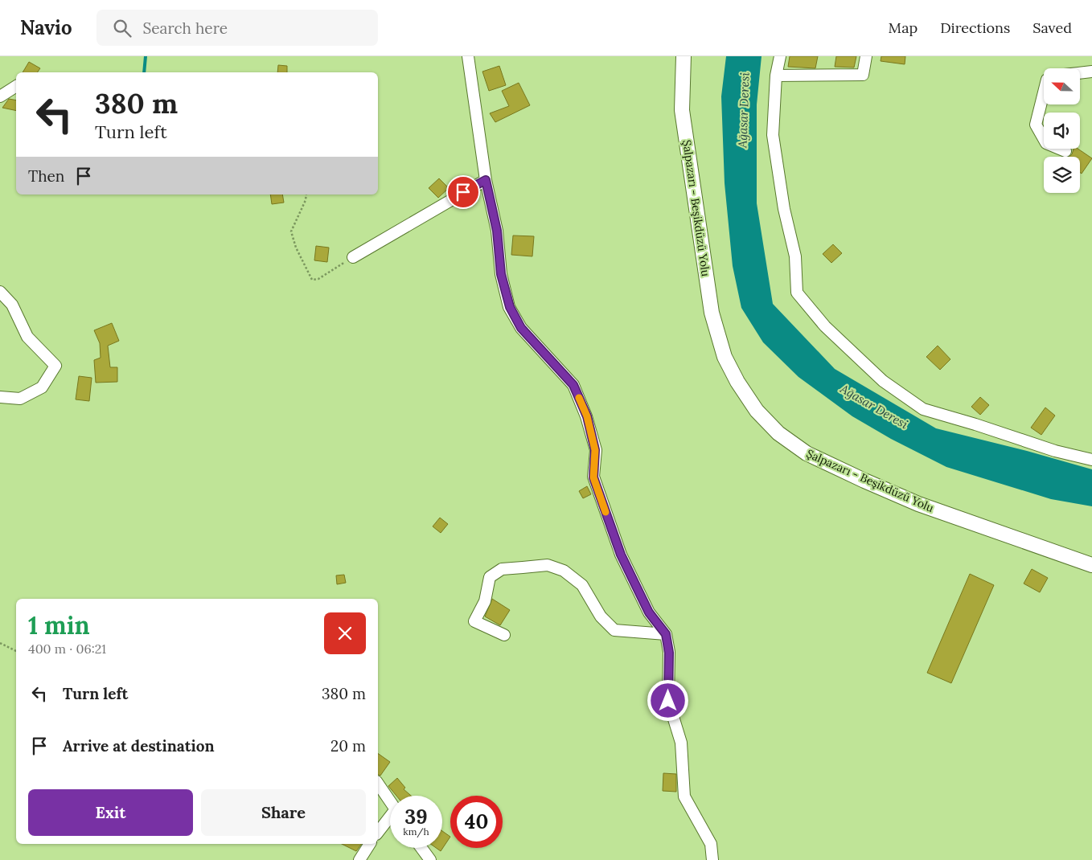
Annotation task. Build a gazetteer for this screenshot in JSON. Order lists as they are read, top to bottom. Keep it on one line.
{"streets":{"main road":["Şalpazarı - Beşikdüzü Yolu"]},"water":["Ağasar Deresi"],"north":"left","page":{"header":"Navio","search":"Search here","nav":["Map","Directions","Saved"],"turn":["380 m","Turn left"],"then":"Then","heading":["1 min","400 m · 06:21"],"list":[{"name":"Turn left","value":"380 m"},{"name":"Arrive at destination","value":"20 m"}],"buttons":["Exit","Share"],"speed":"39 km/h","limit":"40"}}
